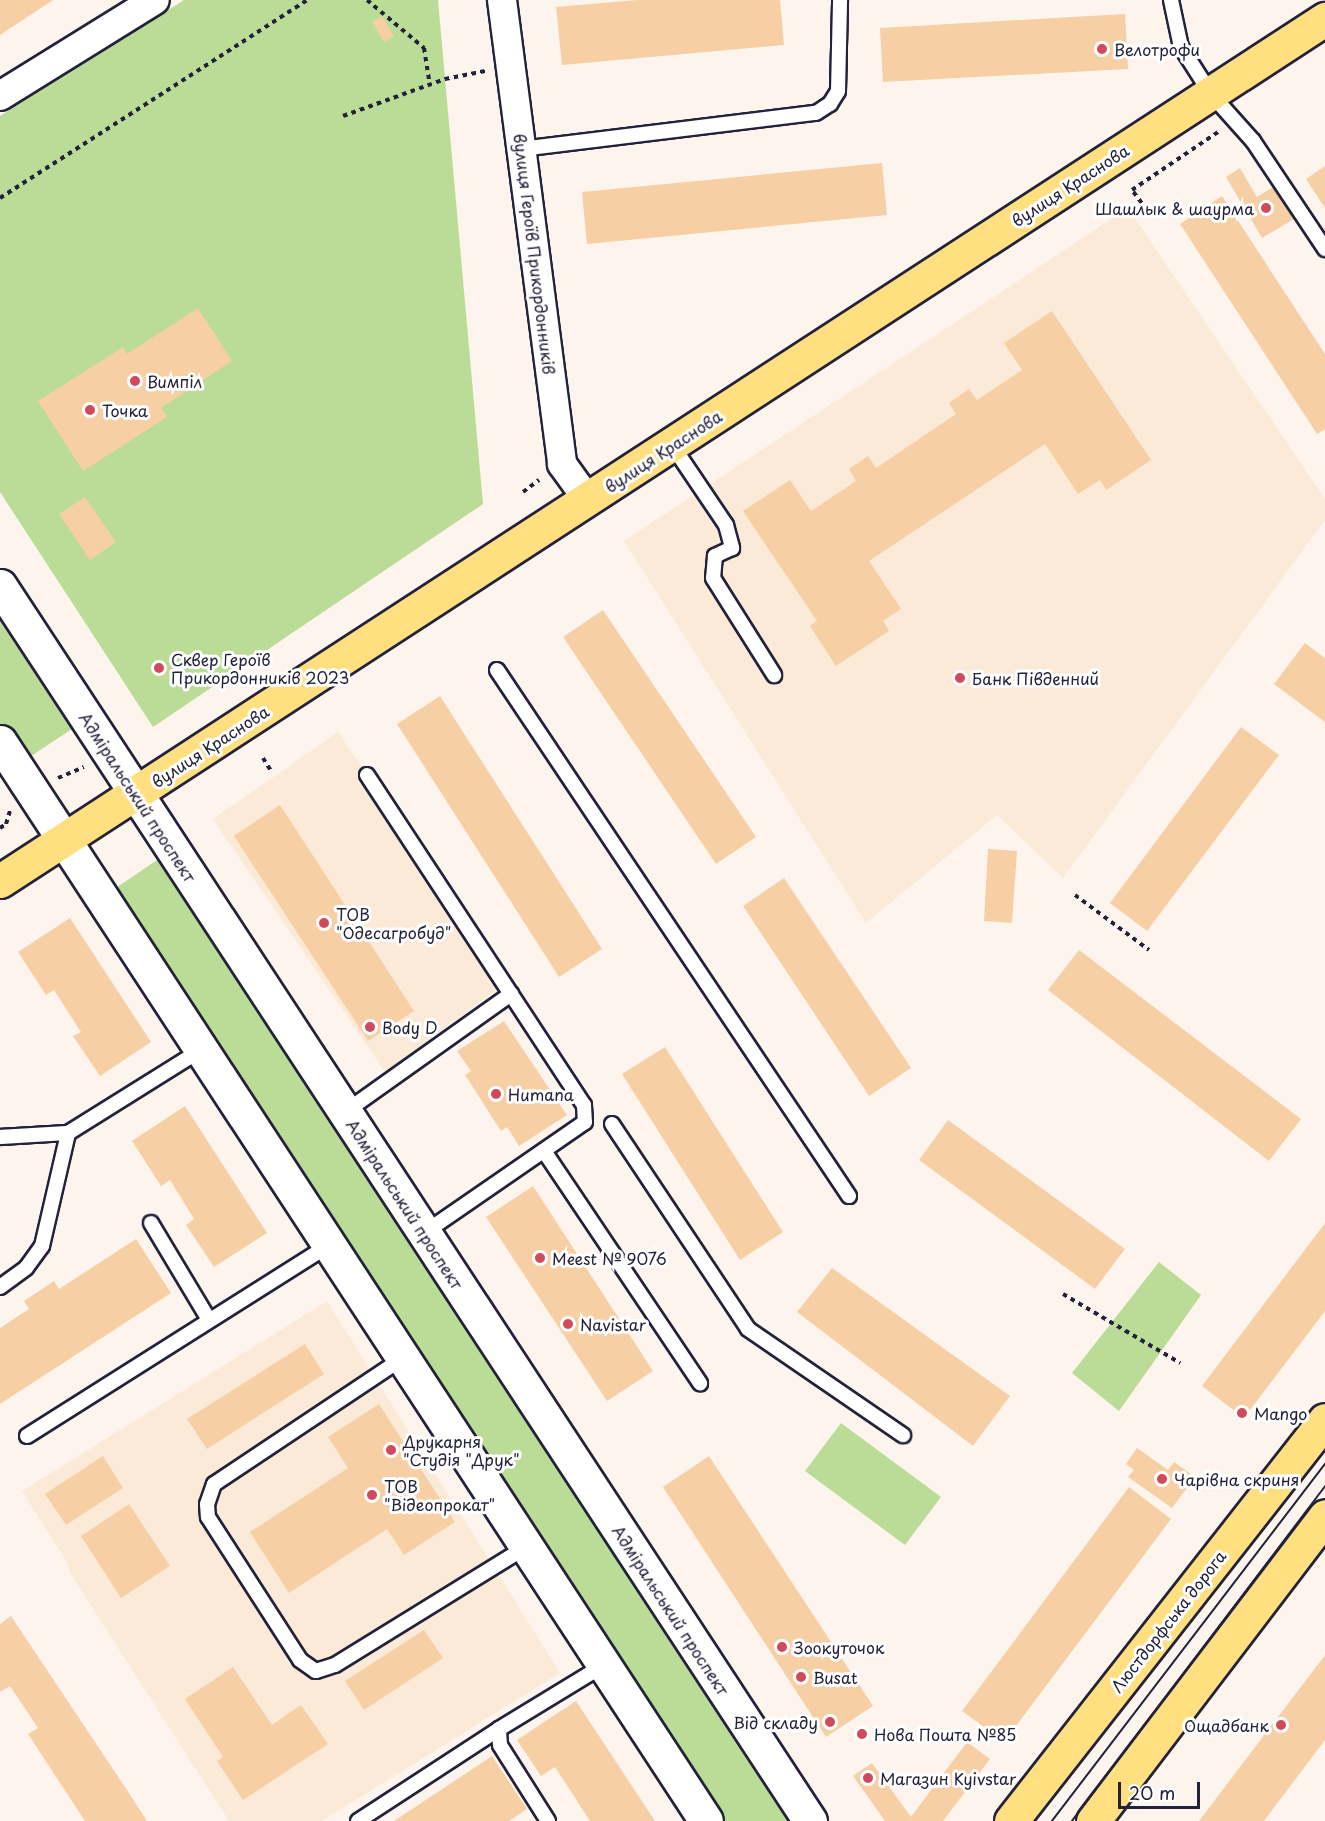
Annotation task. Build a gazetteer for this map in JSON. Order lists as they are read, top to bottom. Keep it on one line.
{"streets":{"main road":["вулиця Краснова","Адміральський проспект","Люстдорфська дорога"],"street":["вулиця Героїв Прикордонників"]},"crossings":[["вулиця Краснова","вулиця Героїв Прикордонників"],["вулиця Краснова","Адміральський проспект"]],"places":["Велотрофи","Шашлык & шаурма","Вимпіл","Точка","Сквер Героїв Прикордонників 2023","Банк Південний","ТОВ \"Одесагробуд\"","Body D","Humana","Meest № 9076","Navistar","Mango","Друкарня \"Студія \"Друк\"","Чарівна скриня","ТОВ \"Відеопрокат\"","Зоокуточок","Busat","Від складу","Ощадбанк","Нова Пошта №85","Магазин Kyivstar"],"scale_bar":"20 m"}
